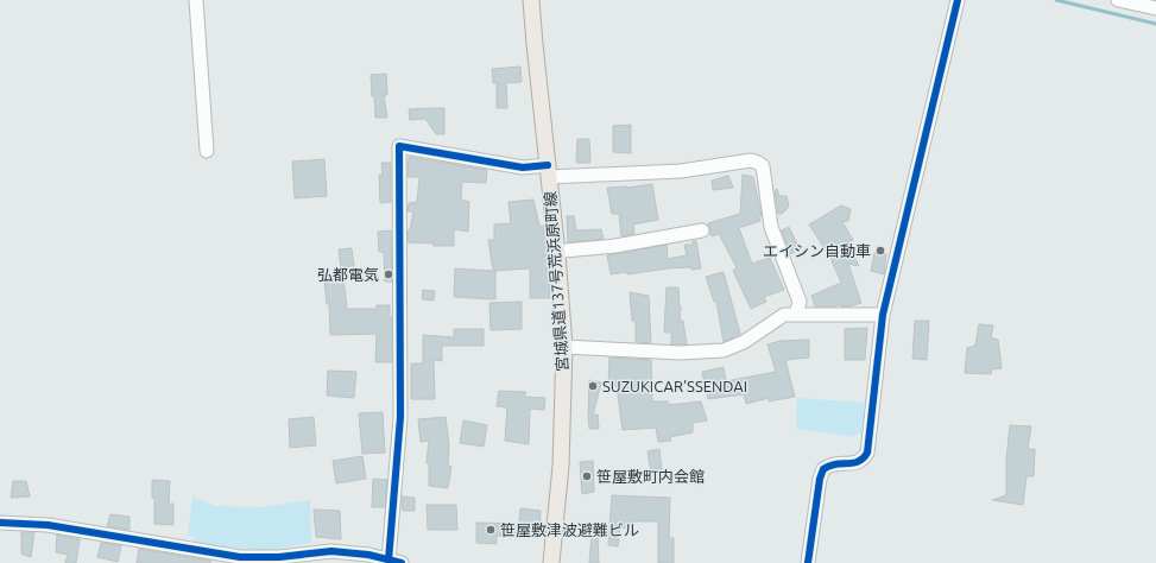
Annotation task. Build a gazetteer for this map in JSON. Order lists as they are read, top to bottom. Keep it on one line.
{"streets":{"main road":["宮城県道137号荒浜原町線"]},"places":["エイシン自動車","弘都電気","SUZUKICAR’SSENDAI","笹屋敷町内会館","笹屋敷津波避難ビル"]}
